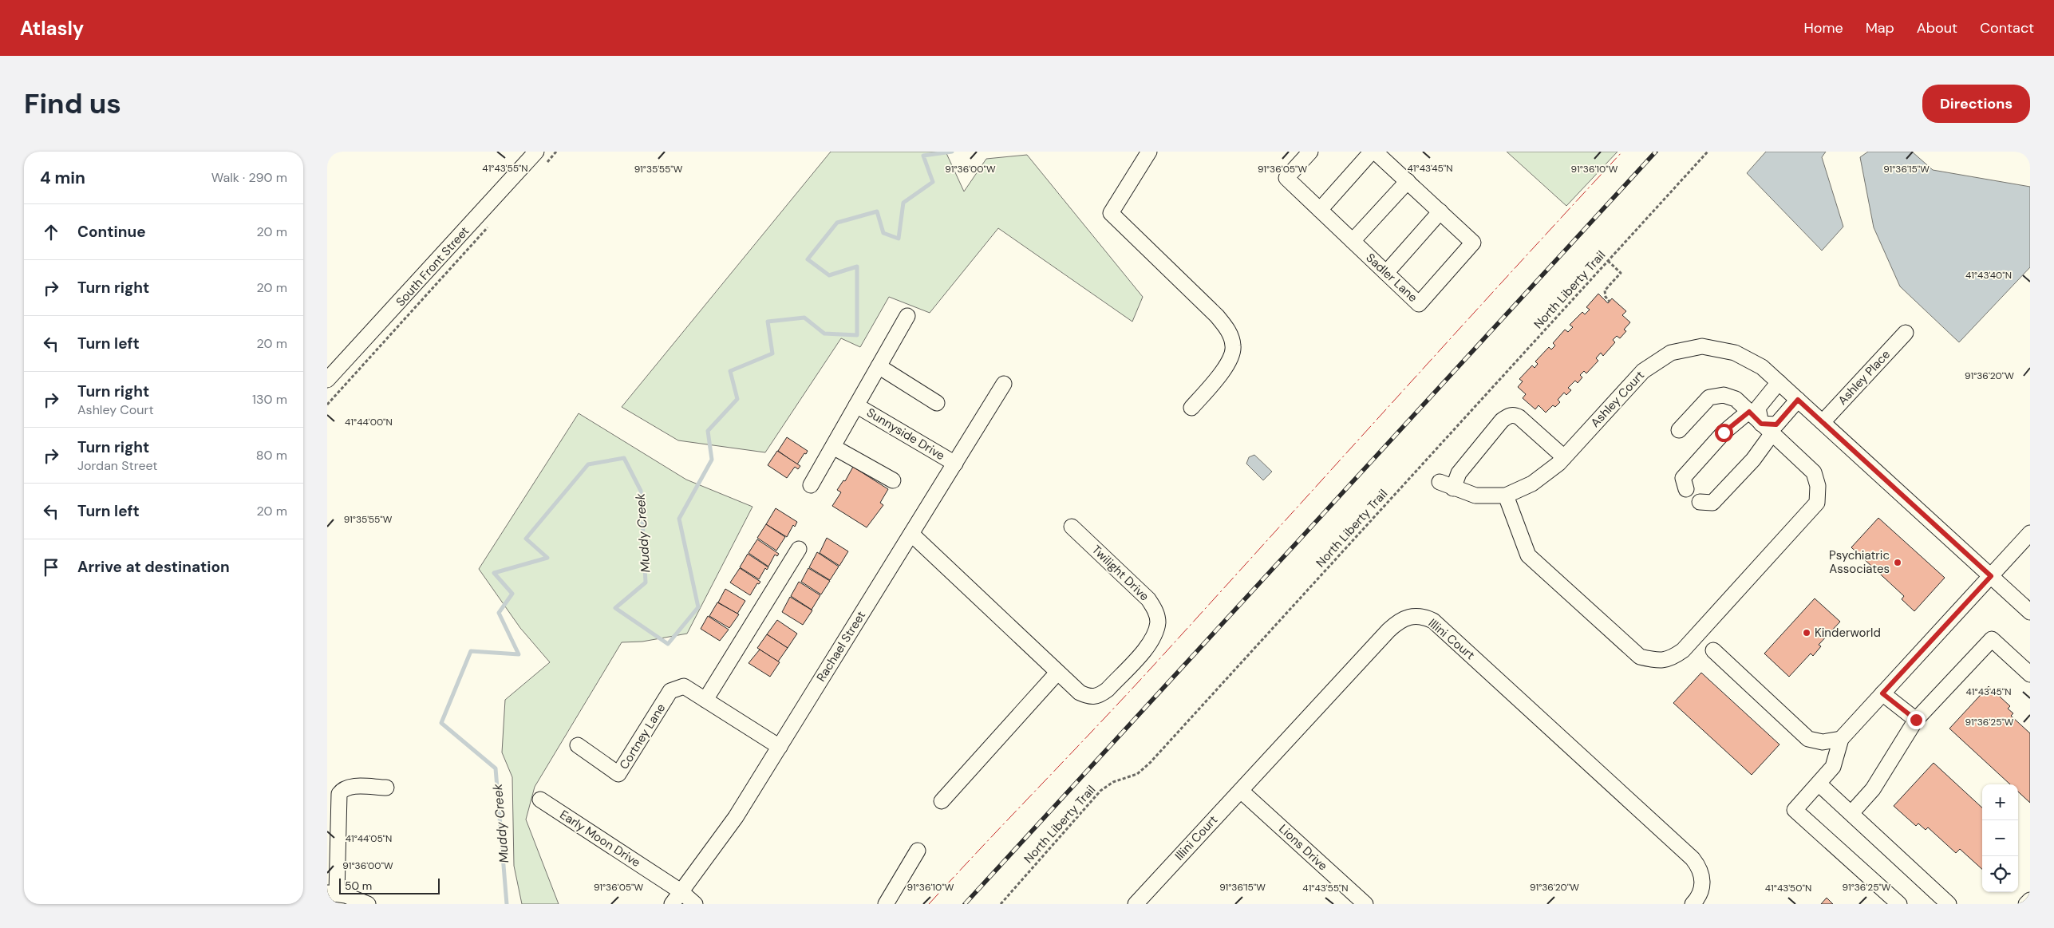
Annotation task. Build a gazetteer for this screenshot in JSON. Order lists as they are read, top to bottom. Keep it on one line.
{"streets":{"street":["South Front Street","Sadler Lane","Ashley Place","Ashley Court","Sunnyside Drive","Twilight Drive","Illini Court","Rachael Street","Cortney Lane","Early Moon Drive","Lions Drive"],"path":["North Liberty Trail"]},"crossings":[["Ashley Place","Ashley Court"],["Sunnyside Drive","Rachael Street"],["Twilight Drive","Rachael Street"],["Illini Court","Lions Drive"],["Rachael Street","Cortney Lane"],["Rachael Street","Early Moon Drive"]],"water":["Muddy Creek"],"places":["Psychiatric Associates","Kinderworld"],"scale_bar":"50 m","page":{"header":"Atlasly","nav":["Home","Map","About","Contact"],"buttons":"Directions","title":"Find us","heading":["4 min","Walk · 290 m"],"list":[["Continue","20 m"],["Turn right","20 m"],["Turn left","20 m"],["Turn right","Ashley Court","130 m"],["Turn right","Jordan Street","80 m"],["Turn left","20 m"],"Arrive at destination"],"map_buttons":["+","−"],"scale":"50 m"},"coordinates":["41°43'55\"N","41°43'45\"N","91°35'55\"W","91°36'00\"W","91°36'05\"W","91°36'10\"W","91°36'15\"W","41°43'40\"N","91°36'20\"W","41°44'00\"N","91°36'25\"W","41°44'05\"N","41°43'50\"N"]}
